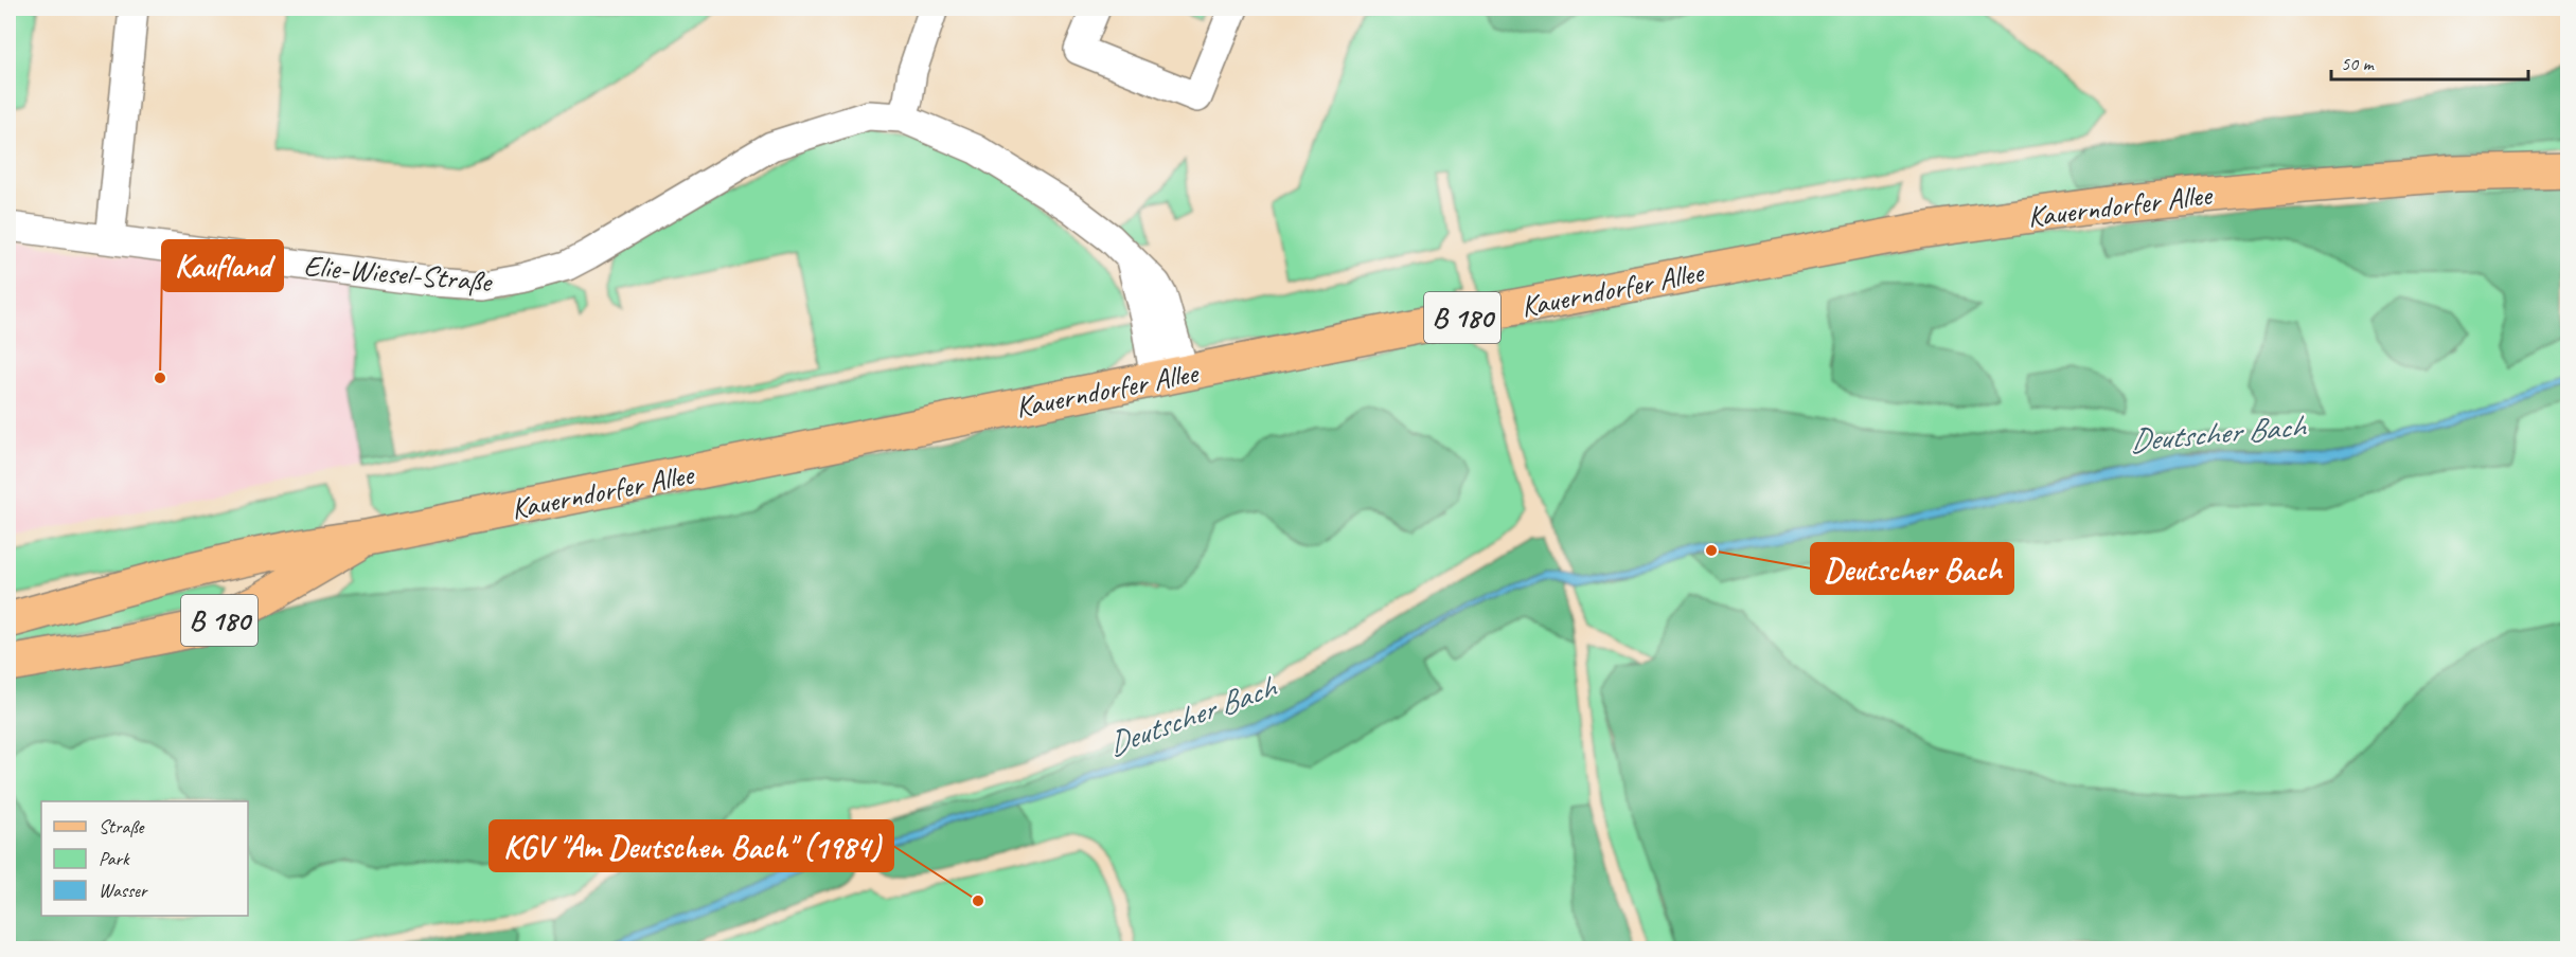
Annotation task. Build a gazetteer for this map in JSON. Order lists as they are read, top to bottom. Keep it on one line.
{"streets":{"main road":["Kauerndorfer Allee","B 180"],"street":["Elie-Wiesel-Straße"]},"crossings":[["Kauerndorfer Allee","Elie-Wiesel-Straße"]],"water":["Deutscher Bach"],"places":["Kaufland","Deutscher Bach","KGV \"Am Deutschen Bach\" (1984)"],"legend":["Straße","Park","Wasser"],"scale_bar":"50 m"}
